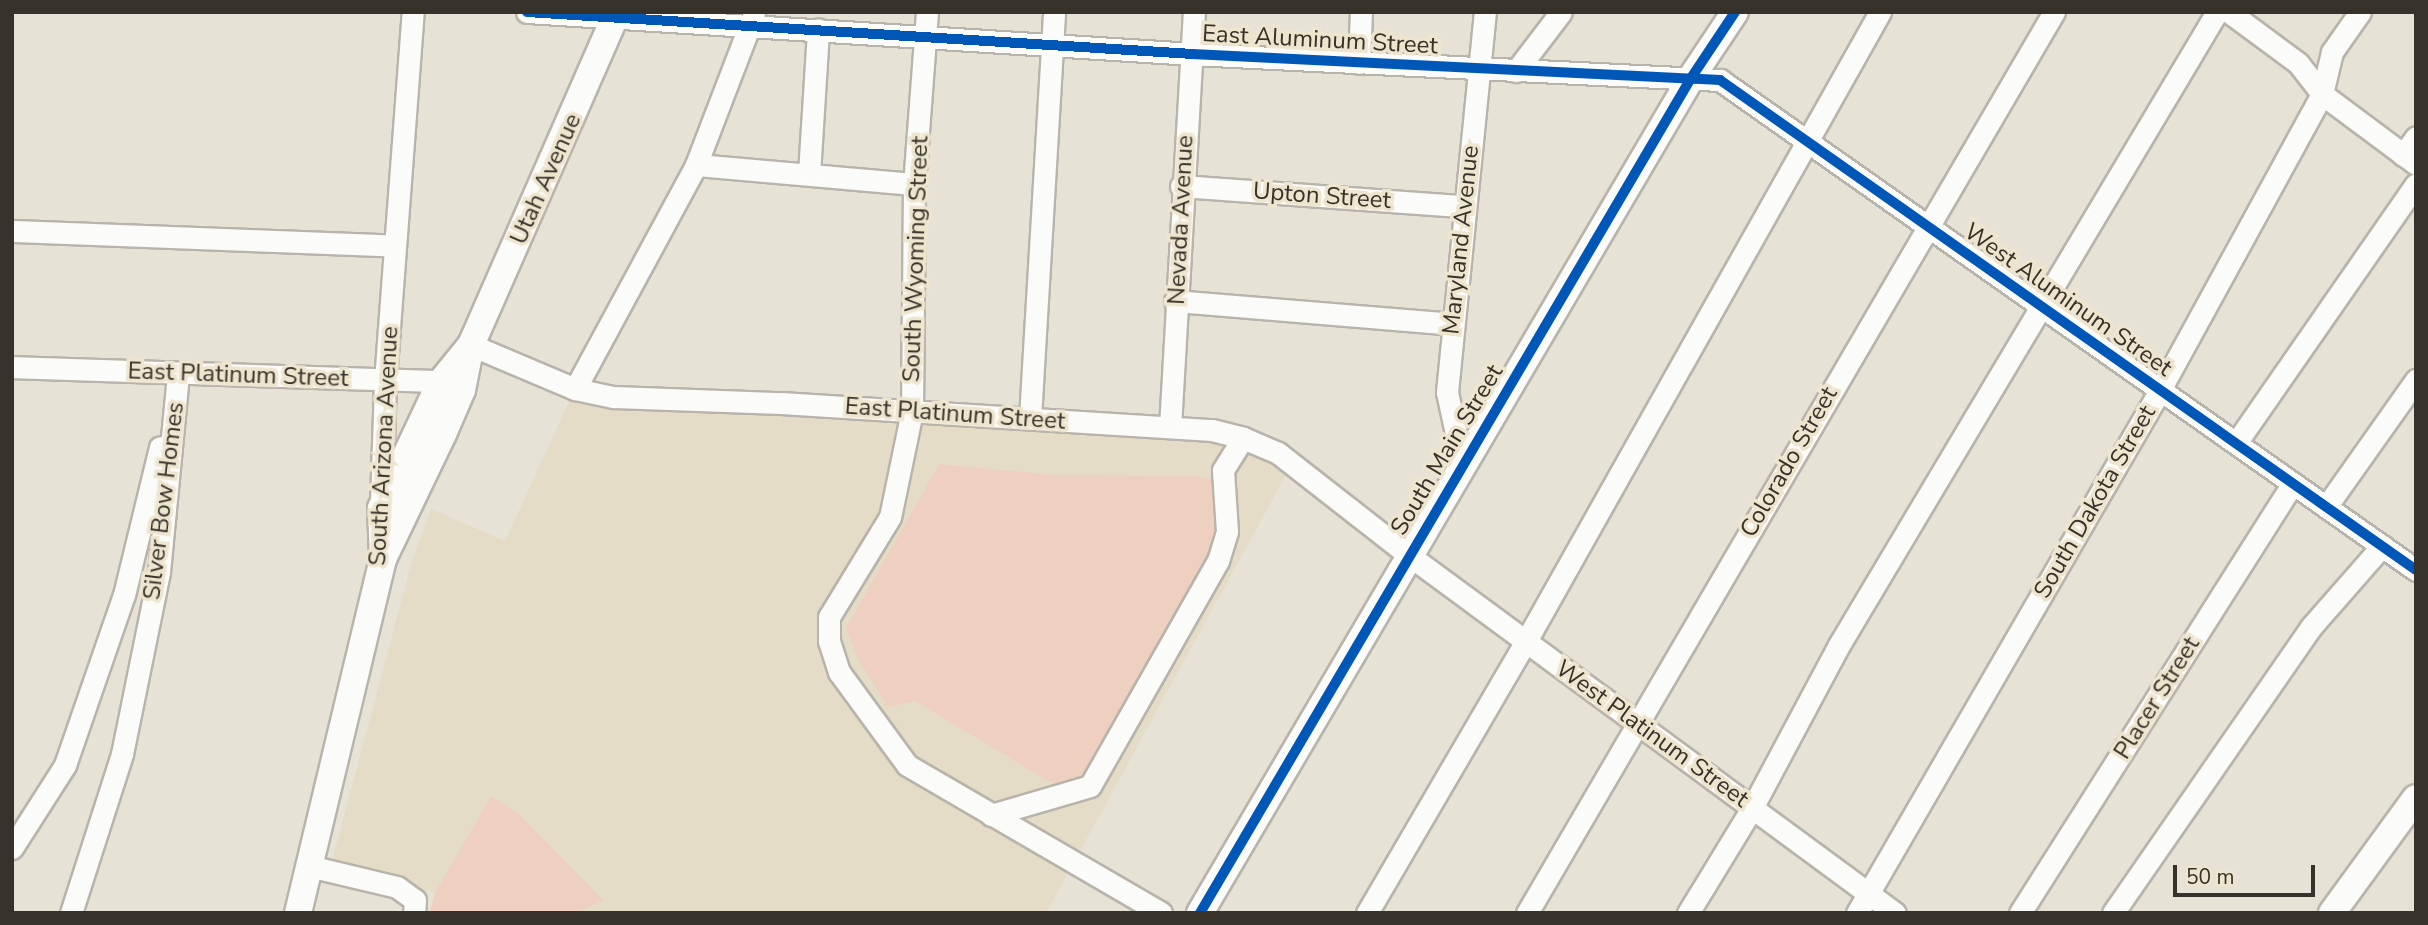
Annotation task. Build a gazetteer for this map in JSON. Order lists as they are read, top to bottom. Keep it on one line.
{"streets":{"main road":["Utah Avenue","South Arizona Avenue","South Main Street"],"street":["East Aluminum Street","Upton Street","Nevada Avenue","Maryland Avenue","South Wyoming Street","West Aluminum Street","East Platinum Street","Colorado Street","Silver Bow Homes","South Dakota Street","Placer Street","West Platinum Street"]},"crossings":[["East Aluminum Street","Utah Avenue"],["East Aluminum Street","Nevada Avenue"],["East Aluminum Street","Maryland Avenue"],["East Aluminum Street","South Wyoming Street"],["East Aluminum Street","West Aluminum Street"],["East Aluminum Street","South Main Street"],["Utah Avenue","East Platinum Street"],["Utah Avenue","South Arizona Avenue"],["Upton Street","Nevada Avenue"],["Upton Street","Maryland Avenue"],["Nevada Avenue","East Platinum Street"],["Maryland Avenue","South Main Street"],["South Wyoming Street","East Platinum Street"],["West Aluminum Street","South Main Street"],["West Aluminum Street","Colorado Street"],["West Aluminum Street","South Dakota Street"],["West Aluminum Street","Placer Street"],["East Platinum Street","South Arizona Avenue"],["East Platinum Street","South Main Street"],["East Platinum Street","Silver Bow Homes"],["East Platinum Street","West Platinum Street"],["South Main Street","West Platinum Street"],["Colorado Street","West Platinum Street"],["South Dakota Street","West Platinum Street"]],"scale_bar":"50 m"}
